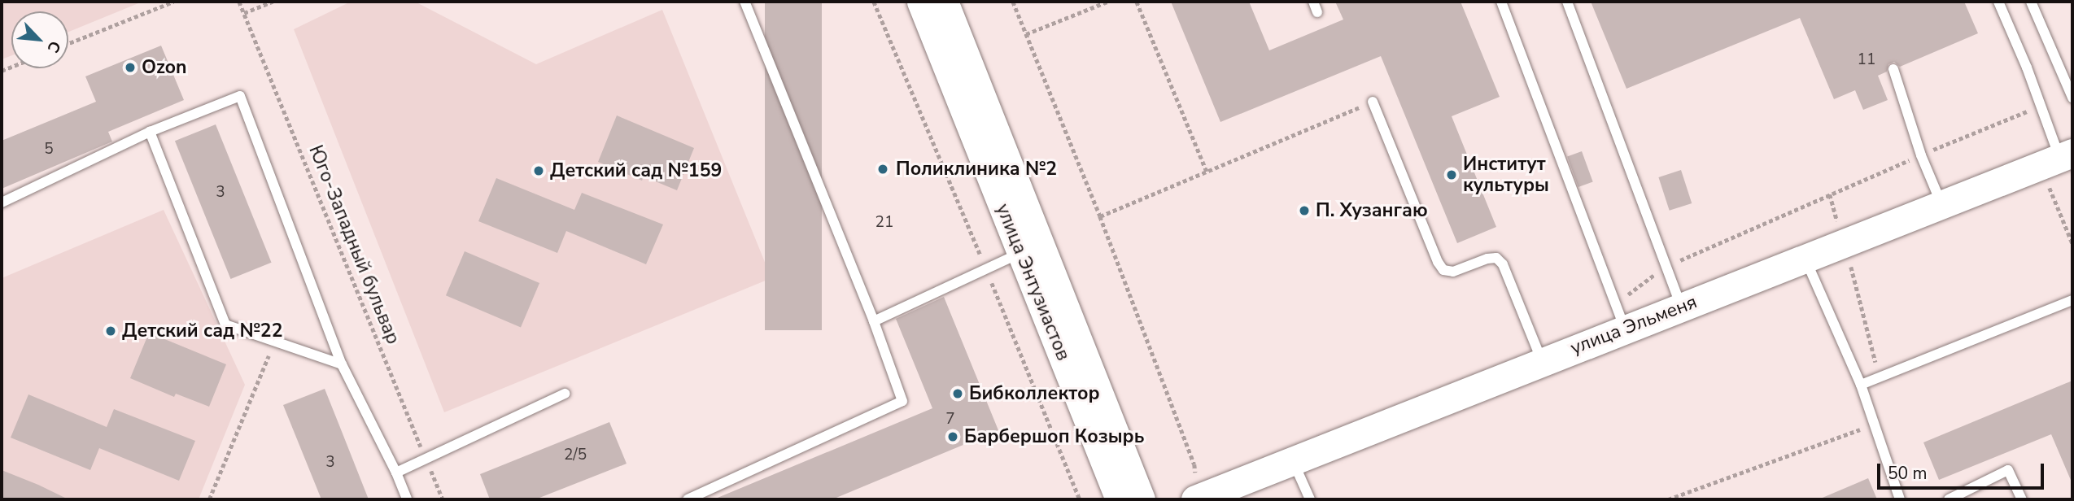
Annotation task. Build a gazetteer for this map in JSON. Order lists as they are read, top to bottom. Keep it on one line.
{"streets":{"main road":["улица Энтузиастов","улица Эльменя"],"path":["Юго-Западный бульвар"]},"places":["Ozon","Поликлиника №2","Детский сад №159","Институт культуры","П. Хузангаю","Детский сад №22","Бибколлектор","Барбершоп Козырь"],"house_numbers":["11","5","3","21","7","2/5","3"],"scale_bar":"50 m","north":"bottom right"}
